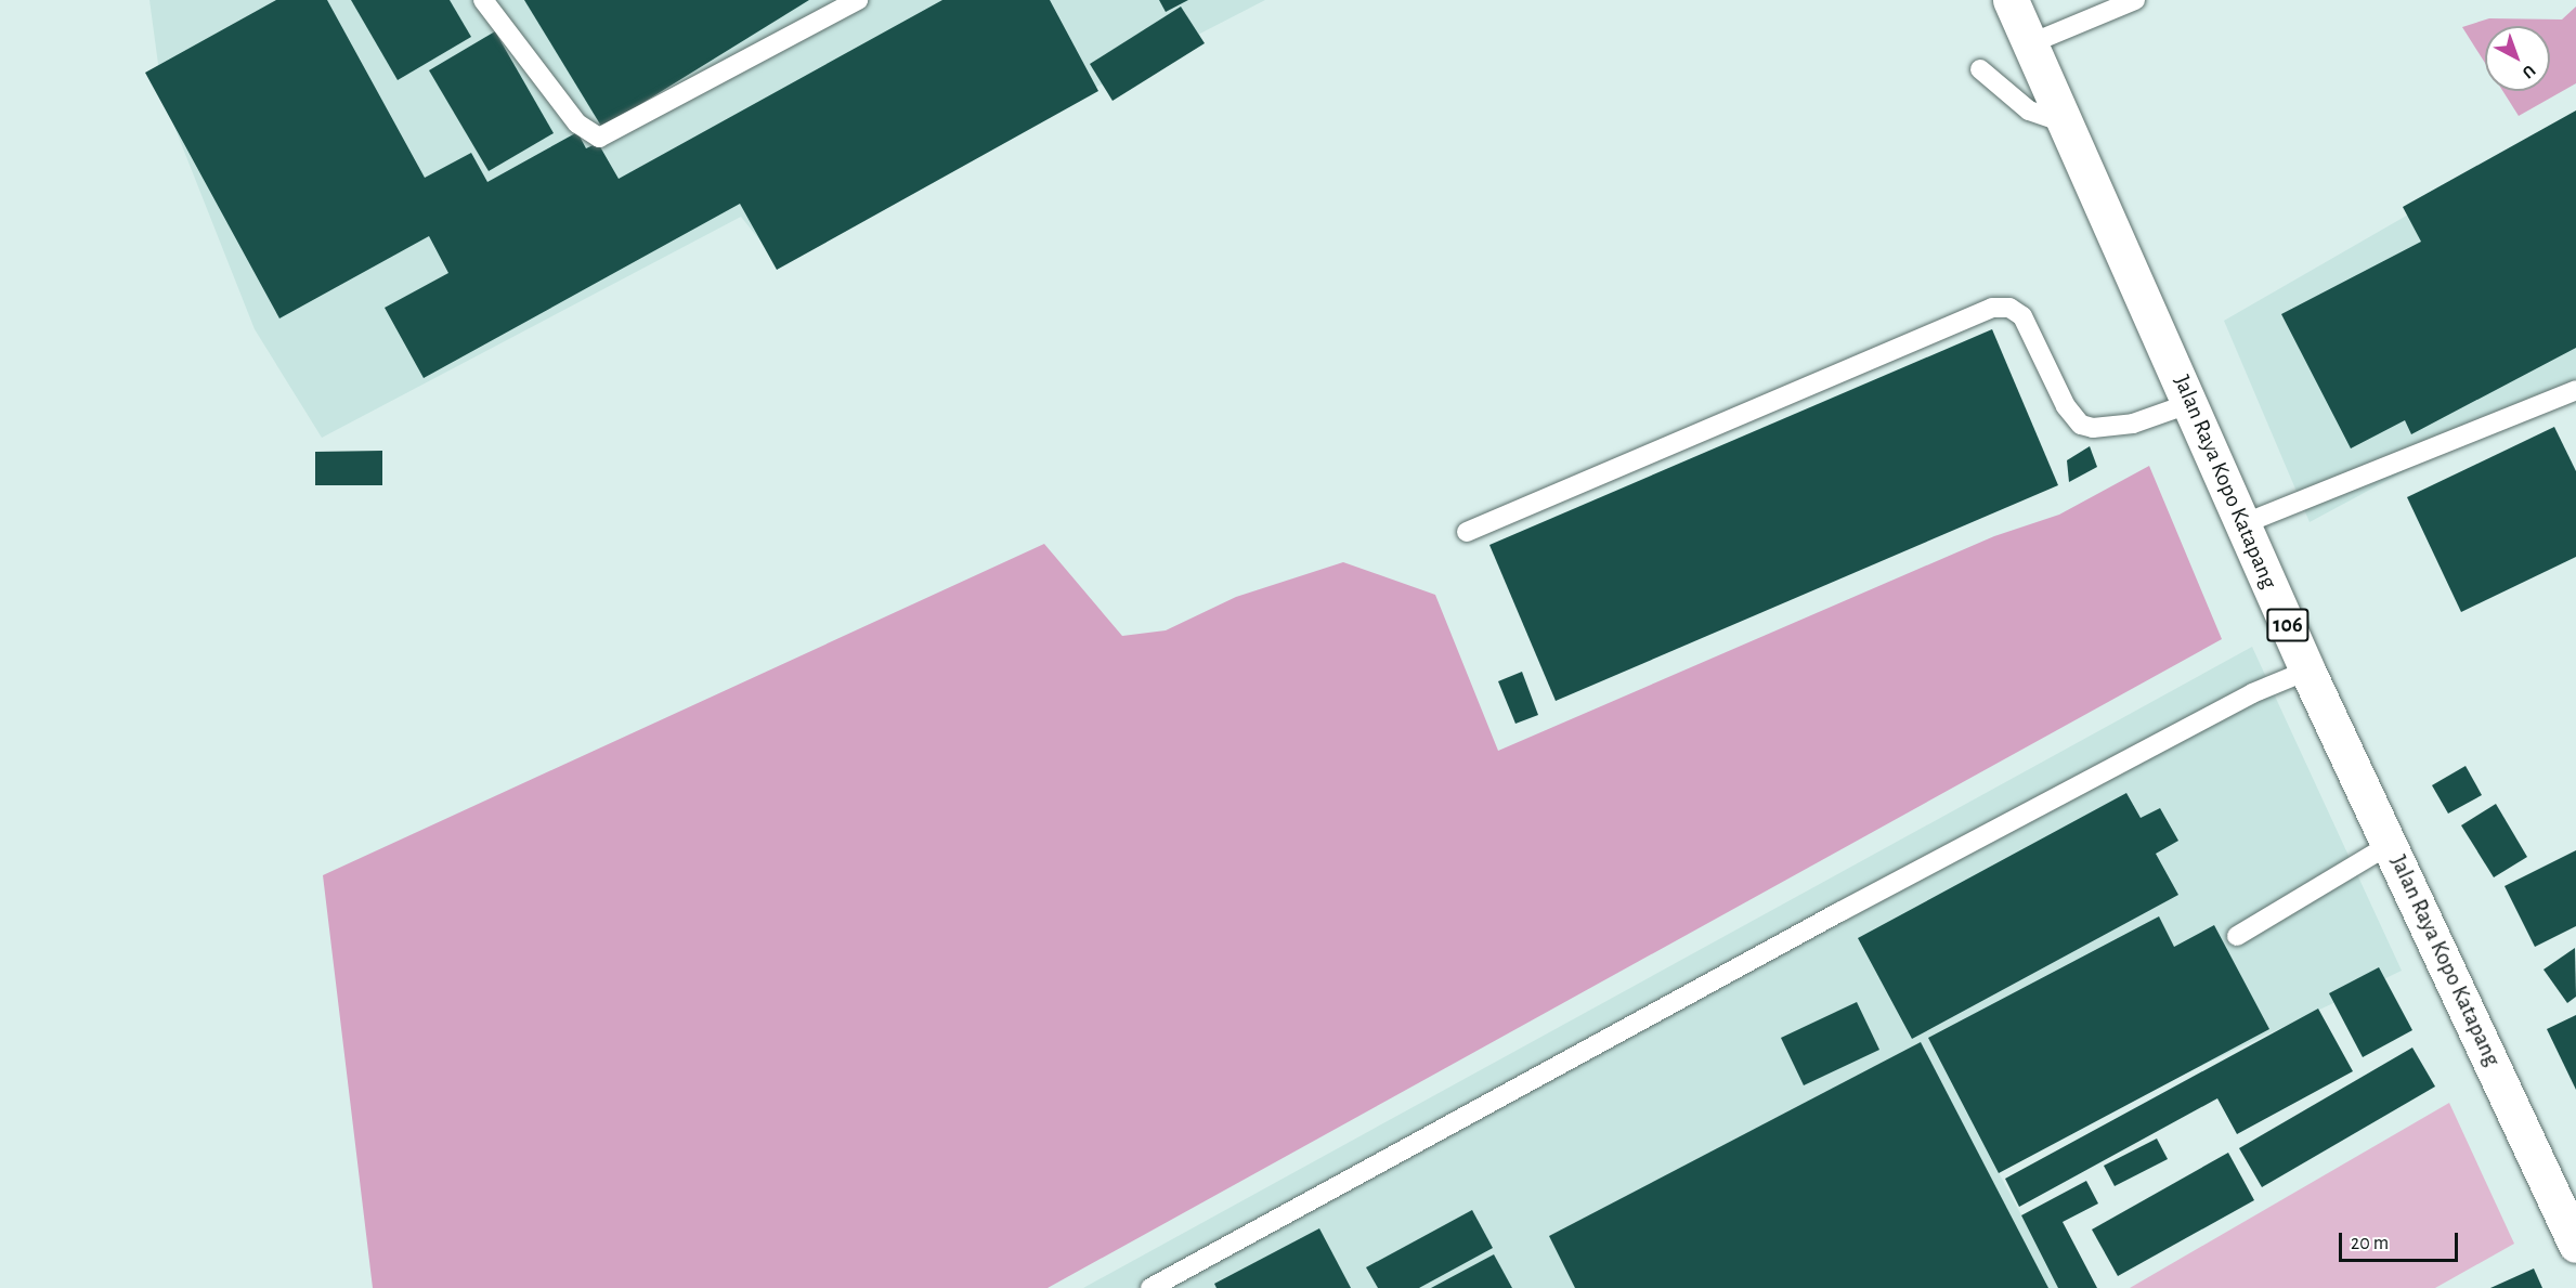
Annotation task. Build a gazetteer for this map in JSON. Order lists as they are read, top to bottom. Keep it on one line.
{"streets":{"main road":["Jalan Raya Kopo Katapang","106"]},"scale_bar":"20 m","north":"bottom right"}
